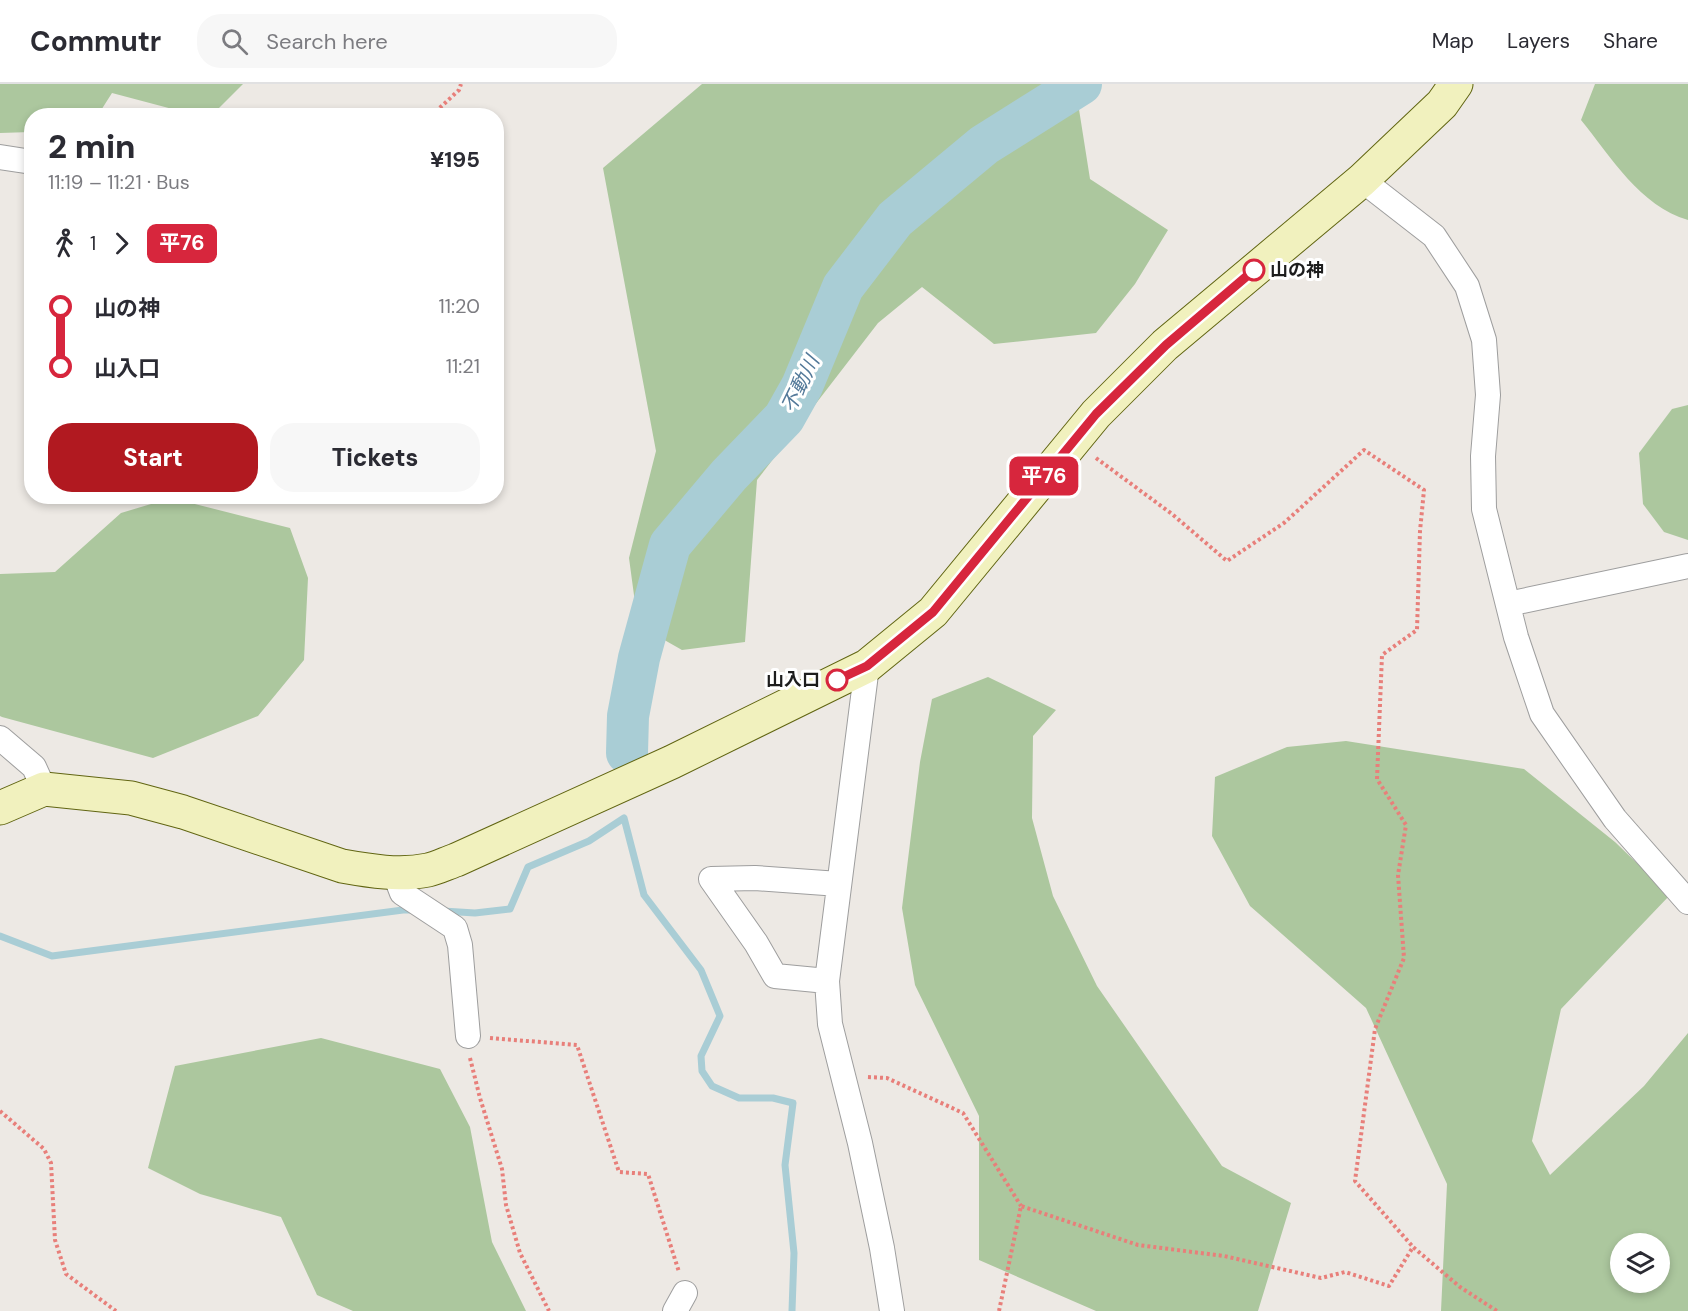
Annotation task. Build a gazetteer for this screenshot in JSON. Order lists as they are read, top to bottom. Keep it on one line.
{"water":["不動川"],"places":["山の神","山入口"],"lines":["bus line 平76"],"page":{"header":"Commutr","search":"Search here","nav":["Map","Layers","Share"],"on_map":"平76","heading":["2 min","11:19 – 11:21 · Bus","¥195"],"legs":["1","平76"],"list":[{"name":"山の神","value":"11:20"},{"name":"山入口","value":"11:21"}],"buttons":["Start","Tickets"]}}
